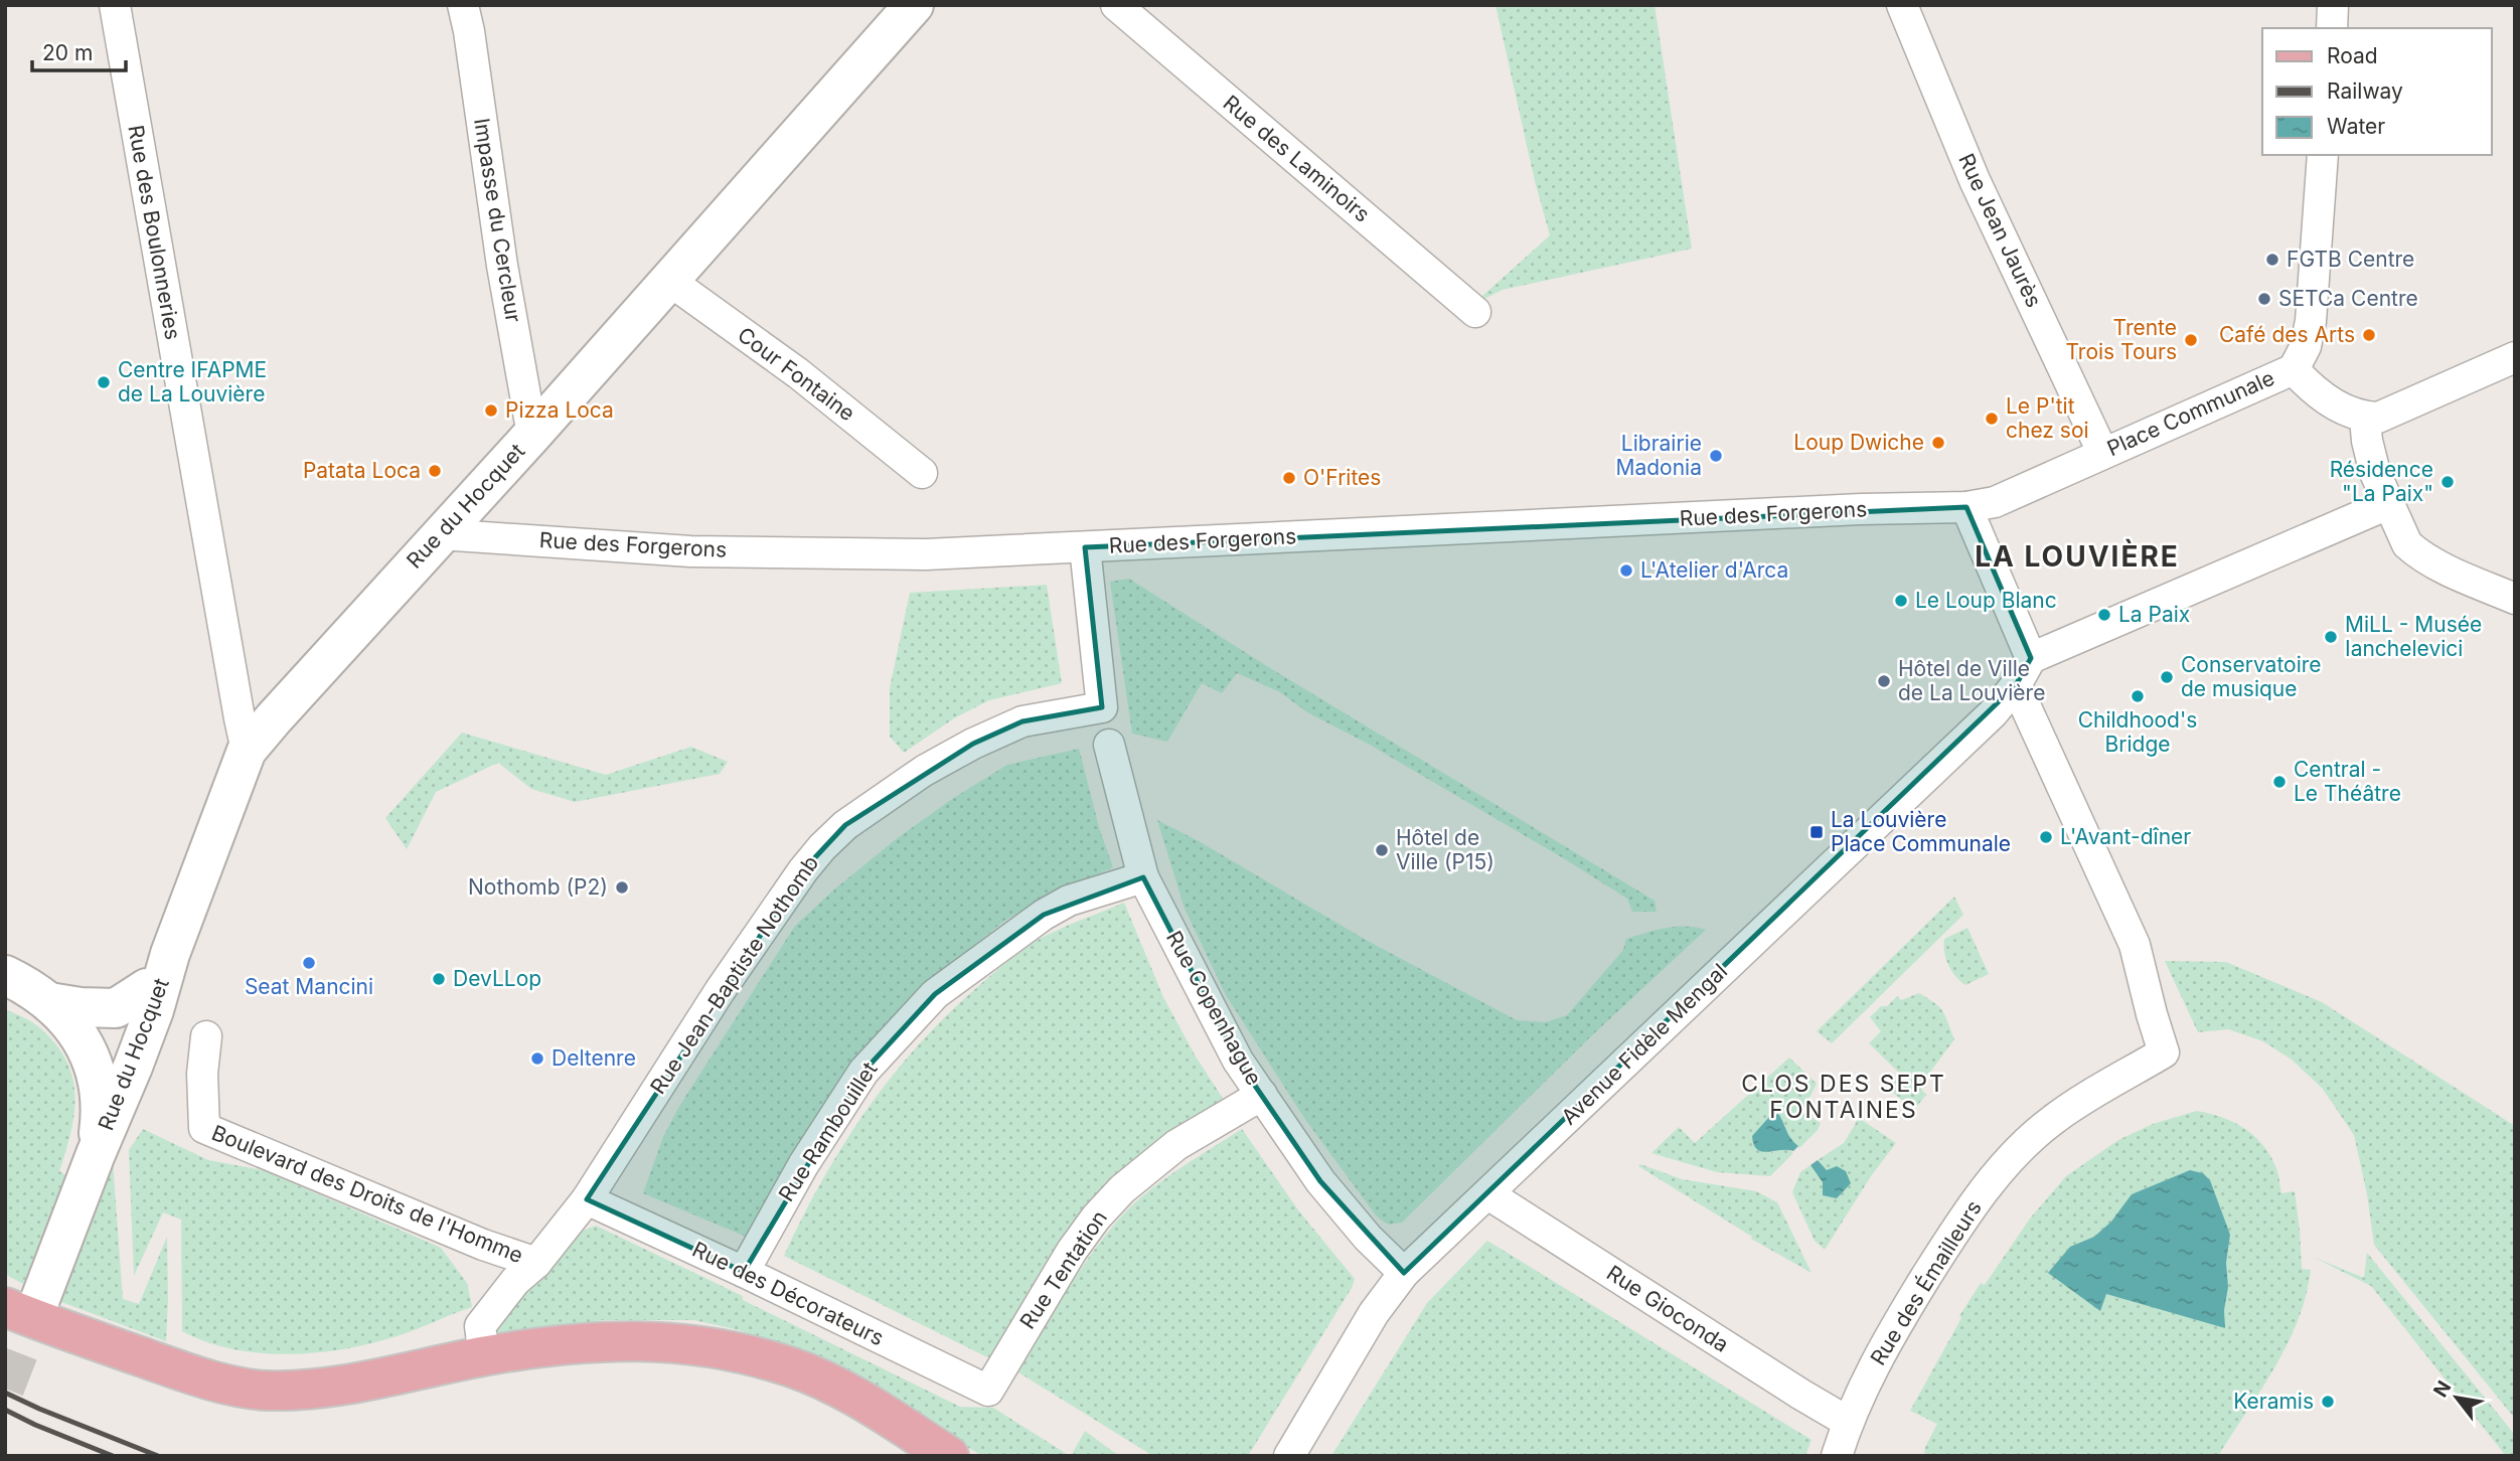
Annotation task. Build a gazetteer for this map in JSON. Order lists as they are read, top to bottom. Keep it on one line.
{"streets":{"street":["Rue des Laminoirs","Impasse du Cercleur","Rue Jean Jaurès","Rue des Boulonneries","Cour Fontaine","Place Communale","Rue du Hocquet","Rue des Forgerons","Rue Jean-Baptiste Nothomb","Rue Copenhague","Avenue Fidèle Mengal","Rue Rambouillet","Boulevard des Droits de l'Homme","Rue Tentation","Rue des Émailleurs","Rue des Décorateurs","Rue Gioconda"]},"crossings":[["Impasse du Cercleur","Rue du Hocquet"],["Rue Jean Jaurès","Place Communale"],["Rue des Boulonneries","Rue du Hocquet"],["Cour Fontaine","Rue du Hocquet"],["Place Communale","Rue des Forgerons"],["Rue du Hocquet","Rue des Forgerons"],["Rue des Forgerons","Rue Jean-Baptiste Nothomb"],["Rue Jean-Baptiste Nothomb","Boulevard des Droits de l'Homme"],["Rue Jean-Baptiste Nothomb","Rue des Décorateurs"],["Rue Copenhague","Avenue Fidèle Mengal"],["Rue Copenhague","Rue Rambouillet"],["Rue Copenhague","Rue Tentation"],["Avenue Fidèle Mengal","Rue des Émailleurs"],["Avenue Fidèle Mengal","Rue Gioconda"],["Rue Rambouillet","Rue des Décorateurs"],["Rue Tentation","Rue des Décorateurs"],["Rue des Émailleurs","Rue Gioconda"]],"districts":["LA LOUVIÈRE","CLOS DES SEPT FONTAINES"],"places":{"other":["FGTB Centre","SETCa Centre","Café des Arts","Trente Trois Tours","Centre IFAPME de La Louvière","Pizza Loca","Le P'tit chez soi","Loup Dwiche","Librairie Madonia","Patata Loca","O'Frites","Résidence \"La Paix\"","L'Atelier d'Arca","Le Loup Blanc","La Paix","MiLL - Musée Ianchelevici","Conservatoire de musique","Hôtel de Ville de La Louvière","Childhood's Bridge","Central - Le Théâtre","L'Avant-dîner","Hôtel de Ville (P15)","Nothomb (P2)","Seat Mancini","DevLLop","Deltenre","Keramis"],"transit":["La Louvière Place Communale"]},"legend":["Road","Railway","Water"],"scale_bar":"20 m","north":"top left"}
